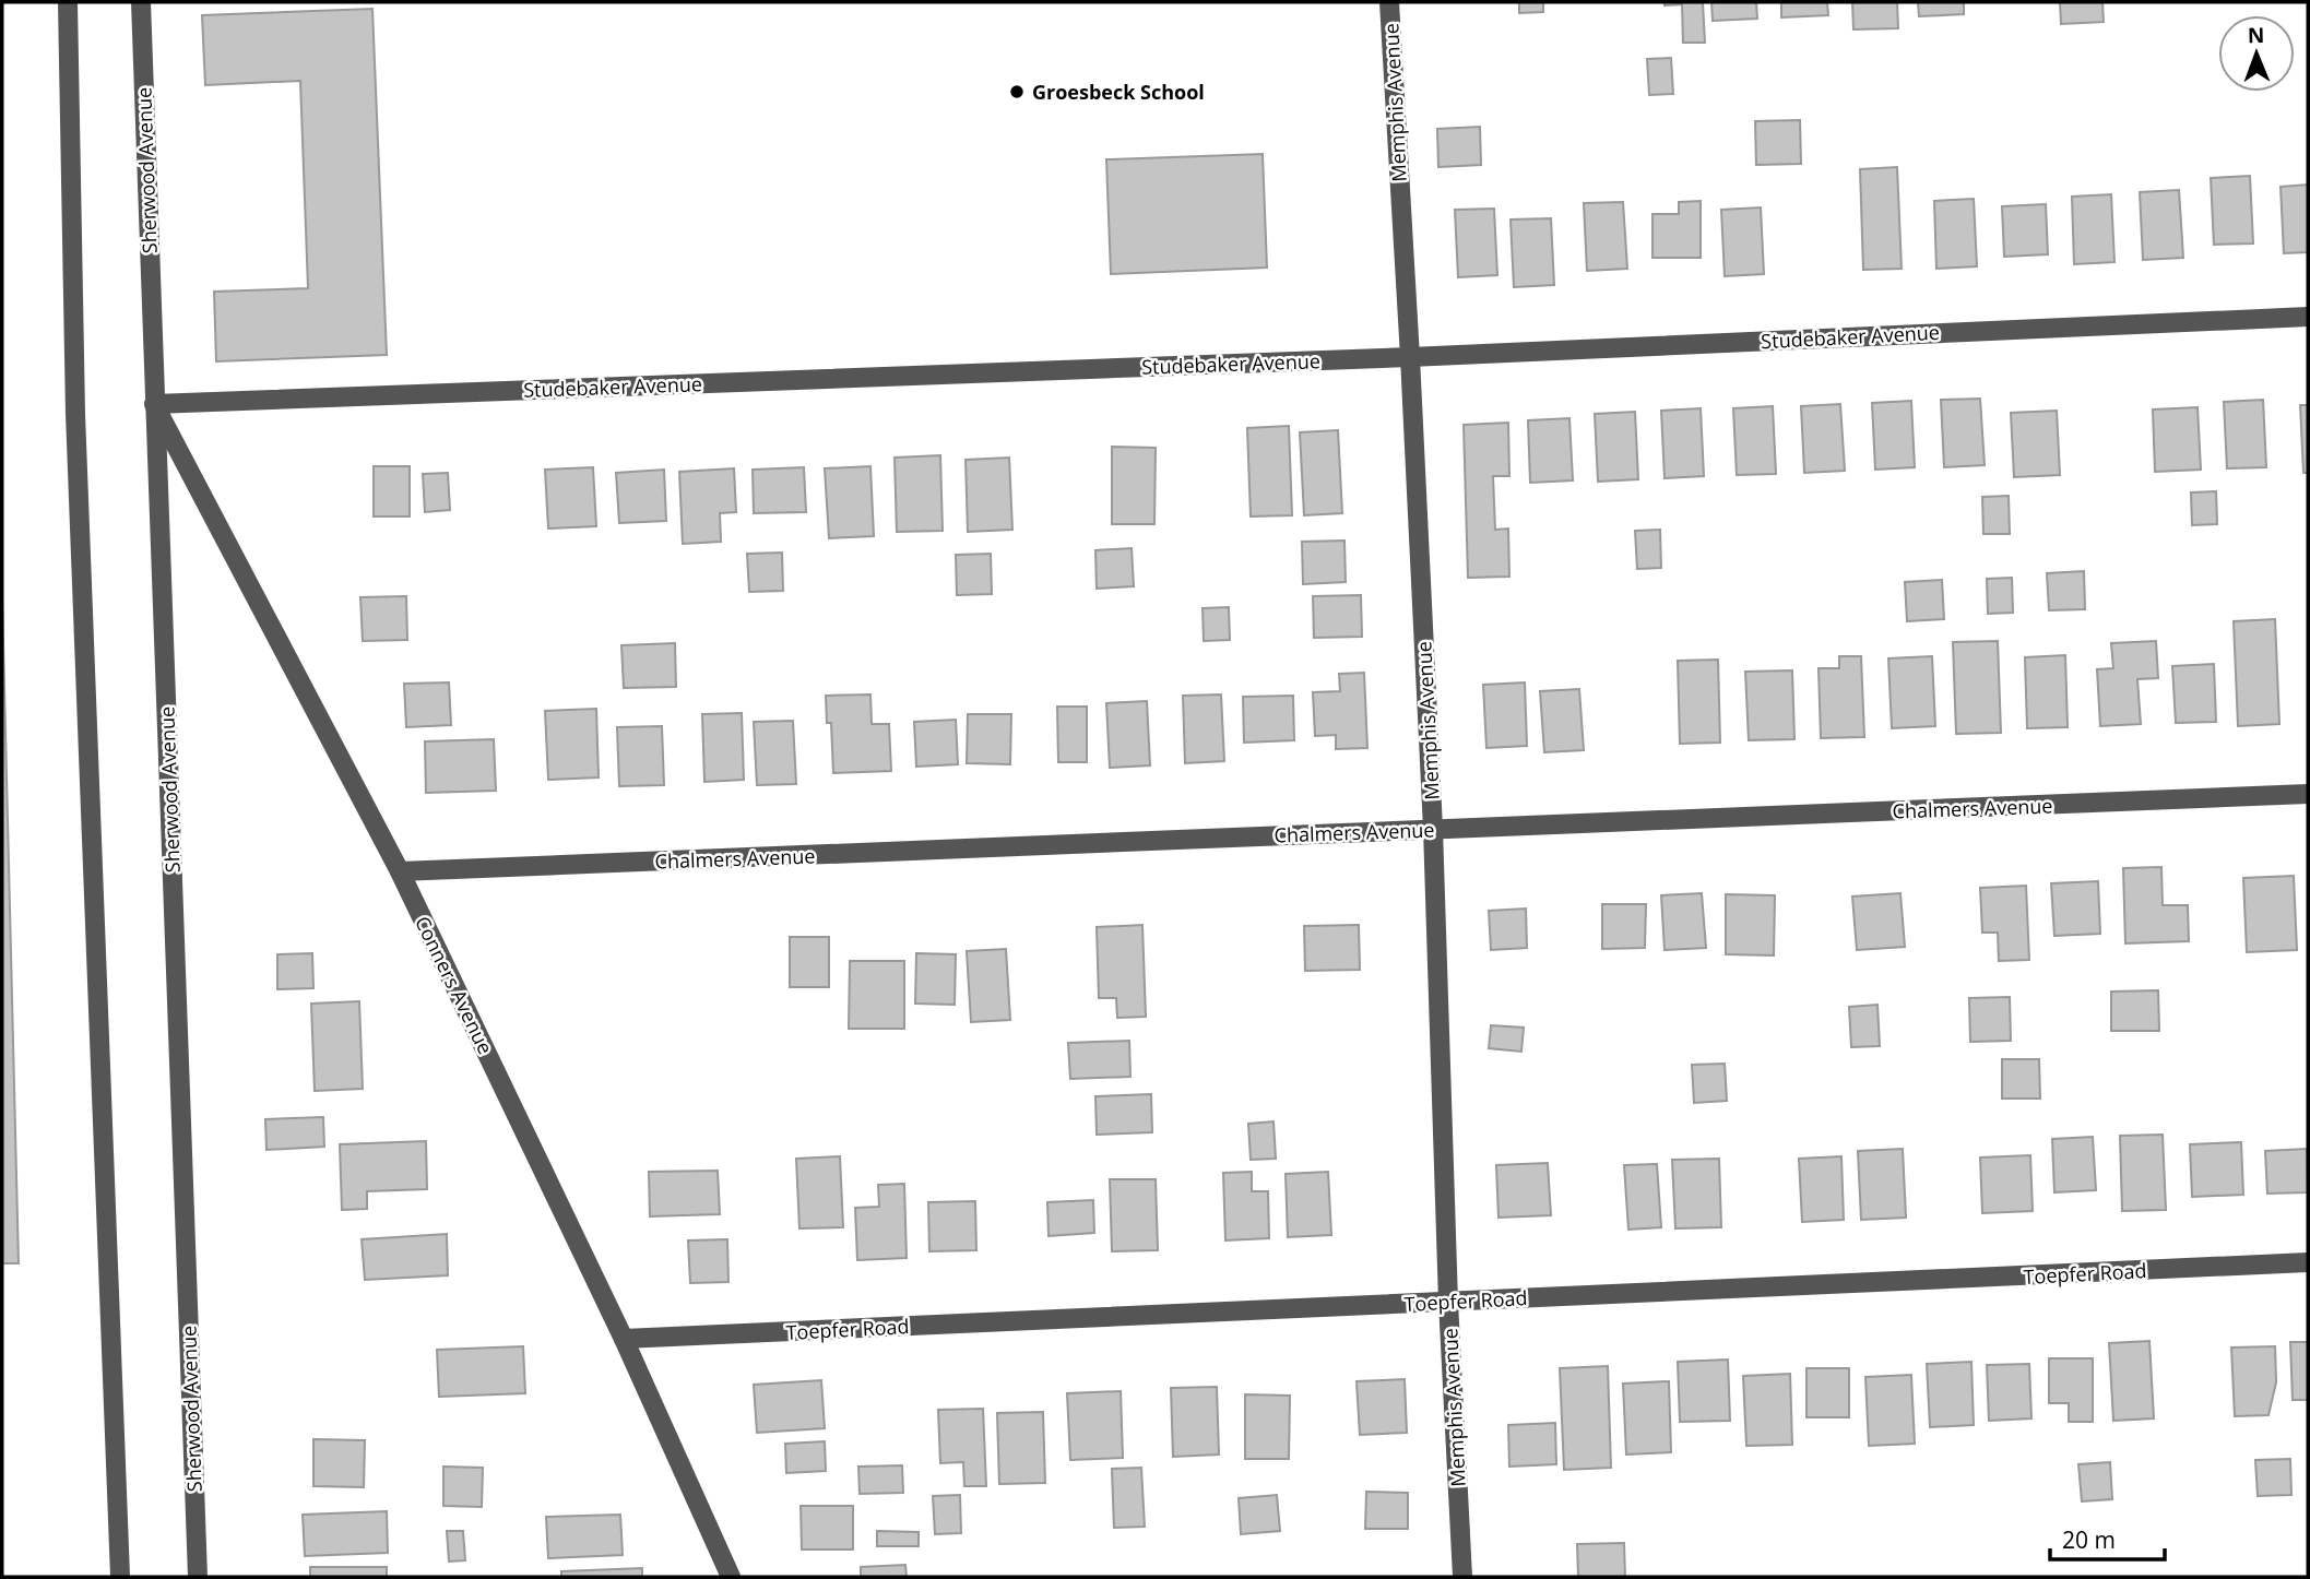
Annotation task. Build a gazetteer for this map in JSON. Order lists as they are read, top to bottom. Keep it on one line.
{"streets":{"street":["Memphis Avenue","Sherwood Avenue","Studebaker Avenue","Chalmers Avenue","Conners Avenue","Toepfer Road"]},"crossings":[["Memphis Avenue","Studebaker Avenue"],["Memphis Avenue","Chalmers Avenue"],["Memphis Avenue","Toepfer Road"],["Sherwood Avenue","Studebaker Avenue"],["Sherwood Avenue","Conners Avenue"],["Studebaker Avenue","Conners Avenue"],["Chalmers Avenue","Conners Avenue"],["Conners Avenue","Toepfer Road"]],"places":["Groesbeck School"],"scale_bar":"20 m","north":"top"}
